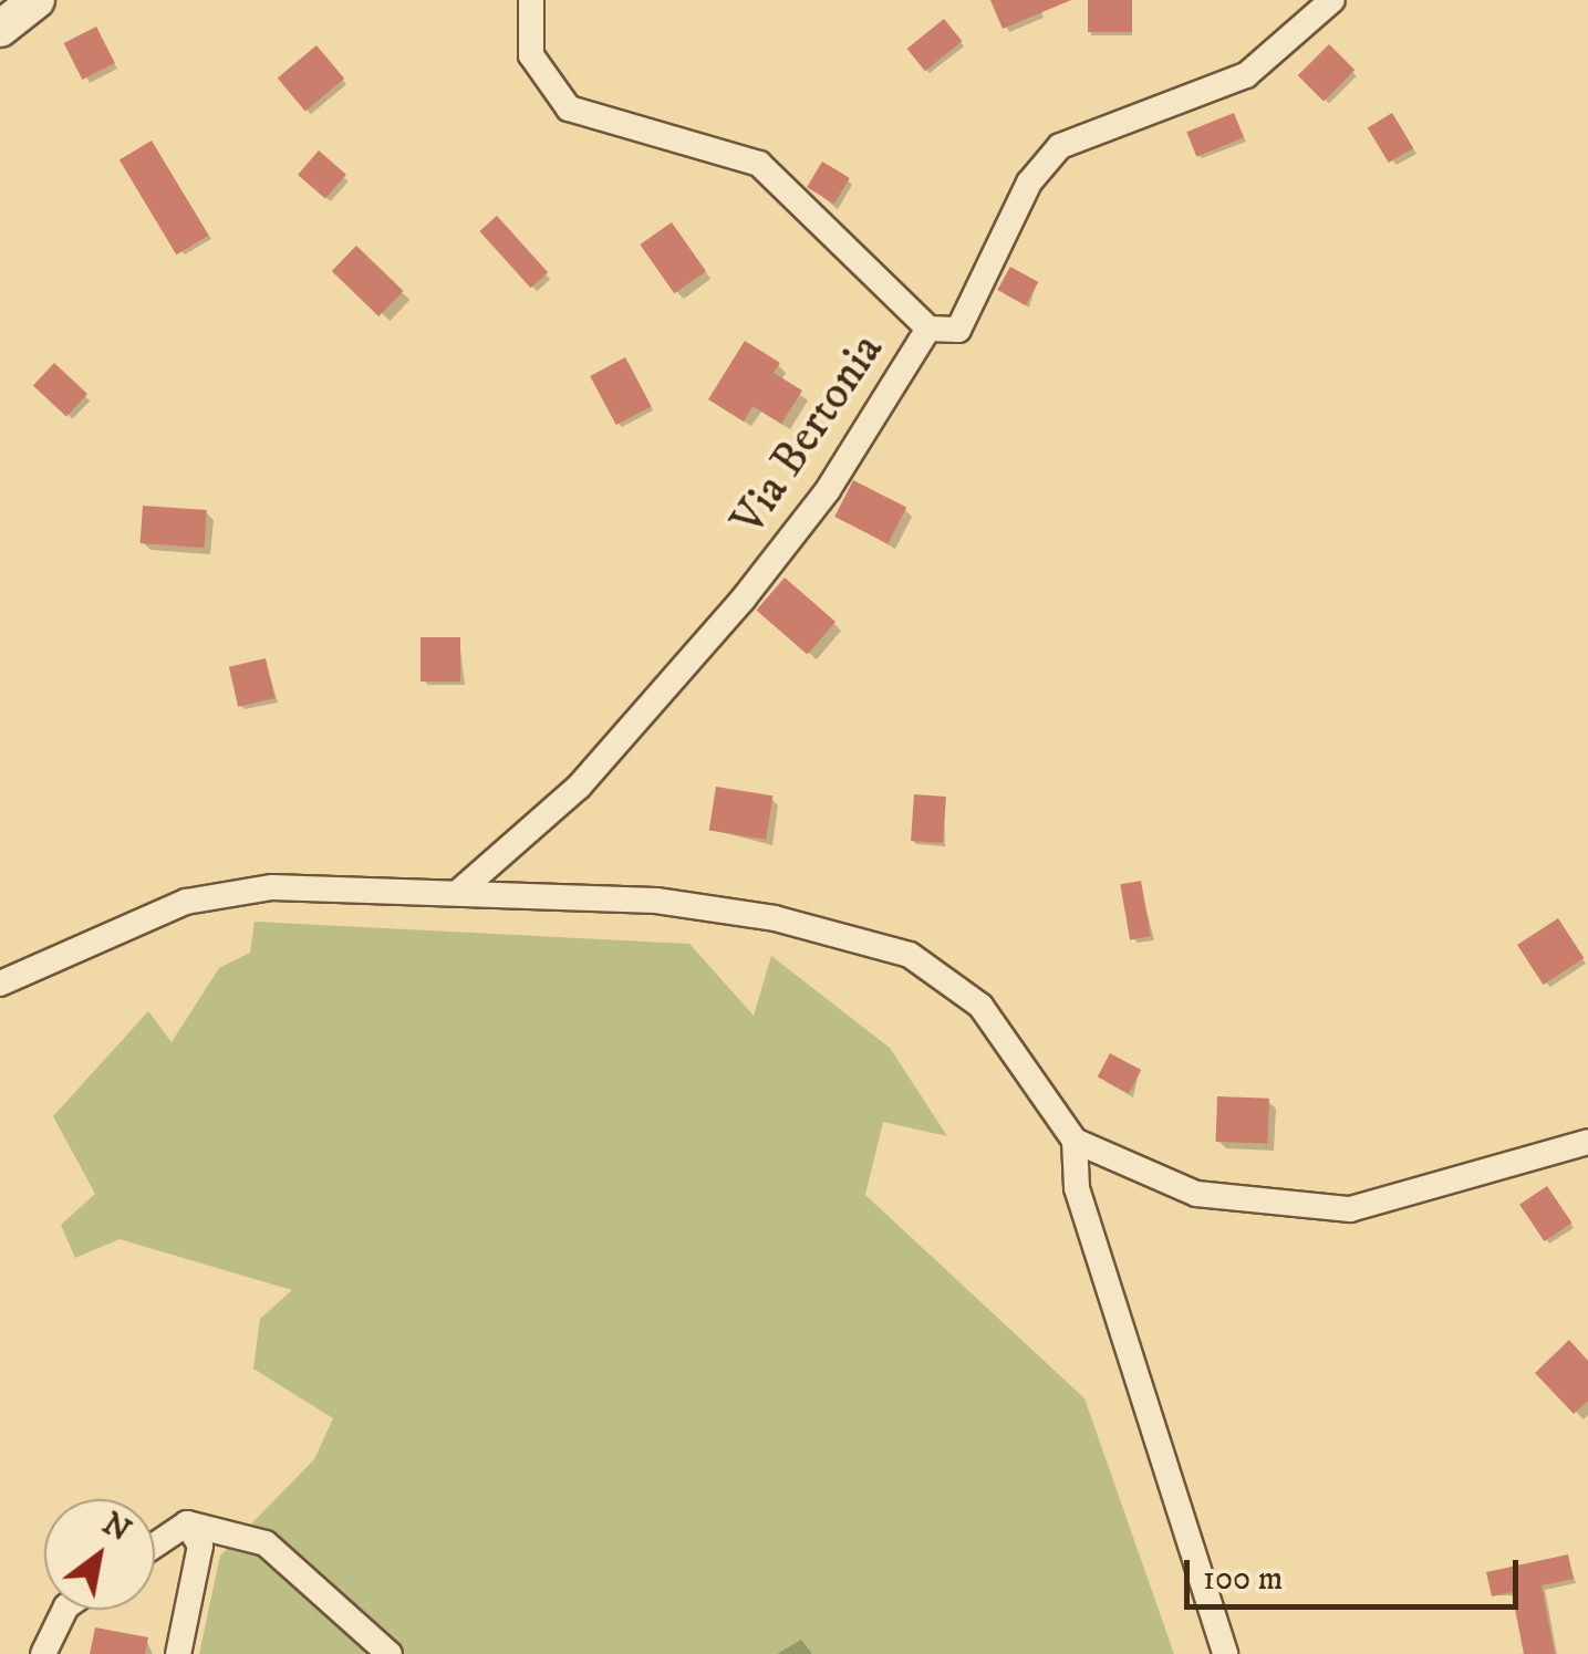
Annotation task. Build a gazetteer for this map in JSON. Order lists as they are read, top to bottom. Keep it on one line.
{"streets":{"street":["Via Bertonia"]},"scale_bar":"100 m","north":"top right"}
